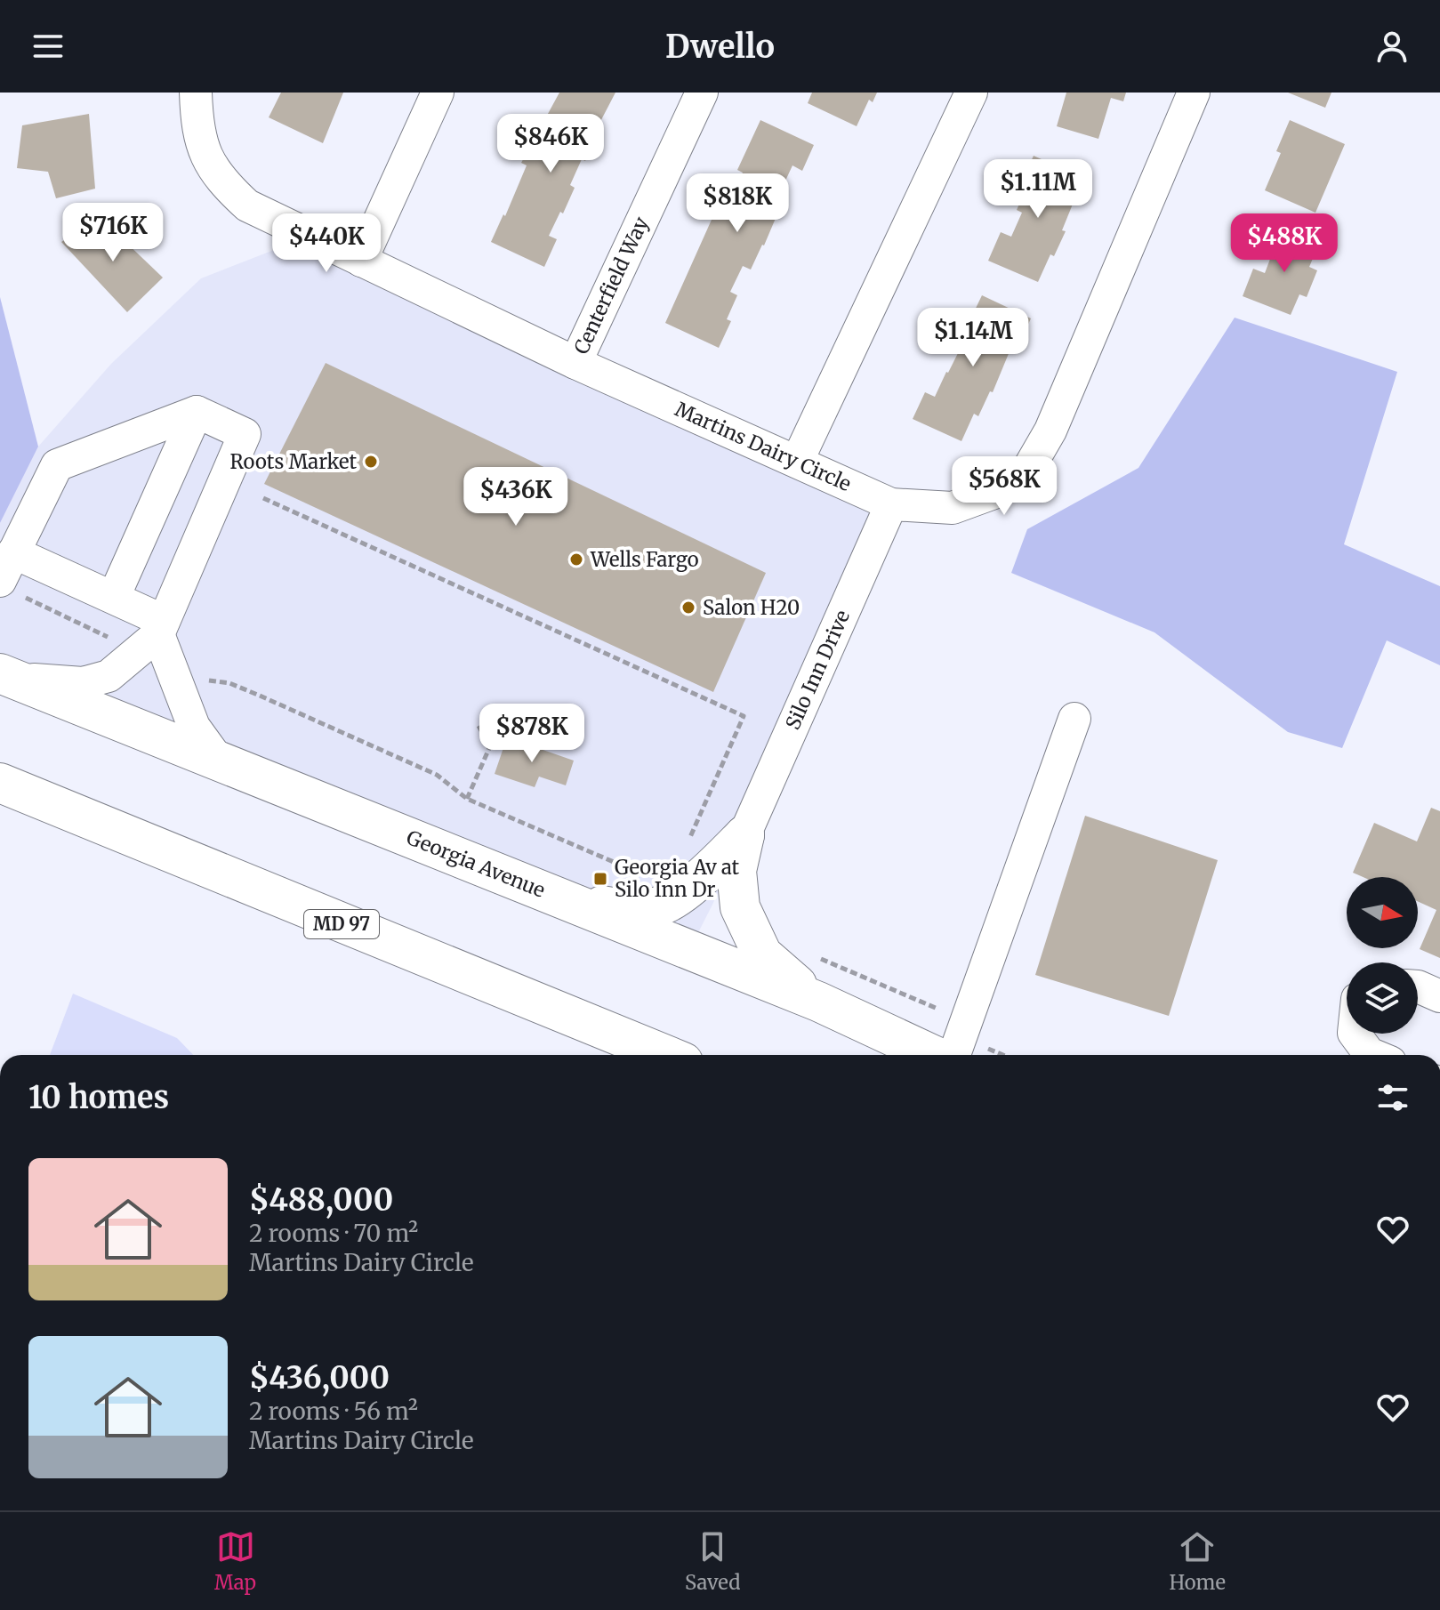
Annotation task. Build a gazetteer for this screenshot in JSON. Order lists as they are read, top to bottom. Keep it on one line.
{"streets":{"main road":["Georgia Avenue","MD 97"],"street":["Centerfield Way","Martins Dairy Circle","Silo Inn Drive"]},"crossings":[["Centerfield Way","Martins Dairy Circle"],["Martins Dairy Circle","Silo Inn Drive"]],"places":{"other":["Roots Market","Wells Fargo","Salon H20"],"transit":["Georgia Av at Silo Inn Dr"]},"north":"right","page":{"header":"Dwello","price":["$846K","$1.11M","$818K","$716K","$440K","$488K","$1.14M","$568K","$436K","$878K"],"heading":"10 homes","list":[{"name":"$488,000","note":"2 rooms · 70 m² · Martins Dairy Circle"},{"name":"$436,000","note":"2 rooms · 56 m² · Martins Dairy Circle"}],"tabs":["Map","Saved","Home"]}}
